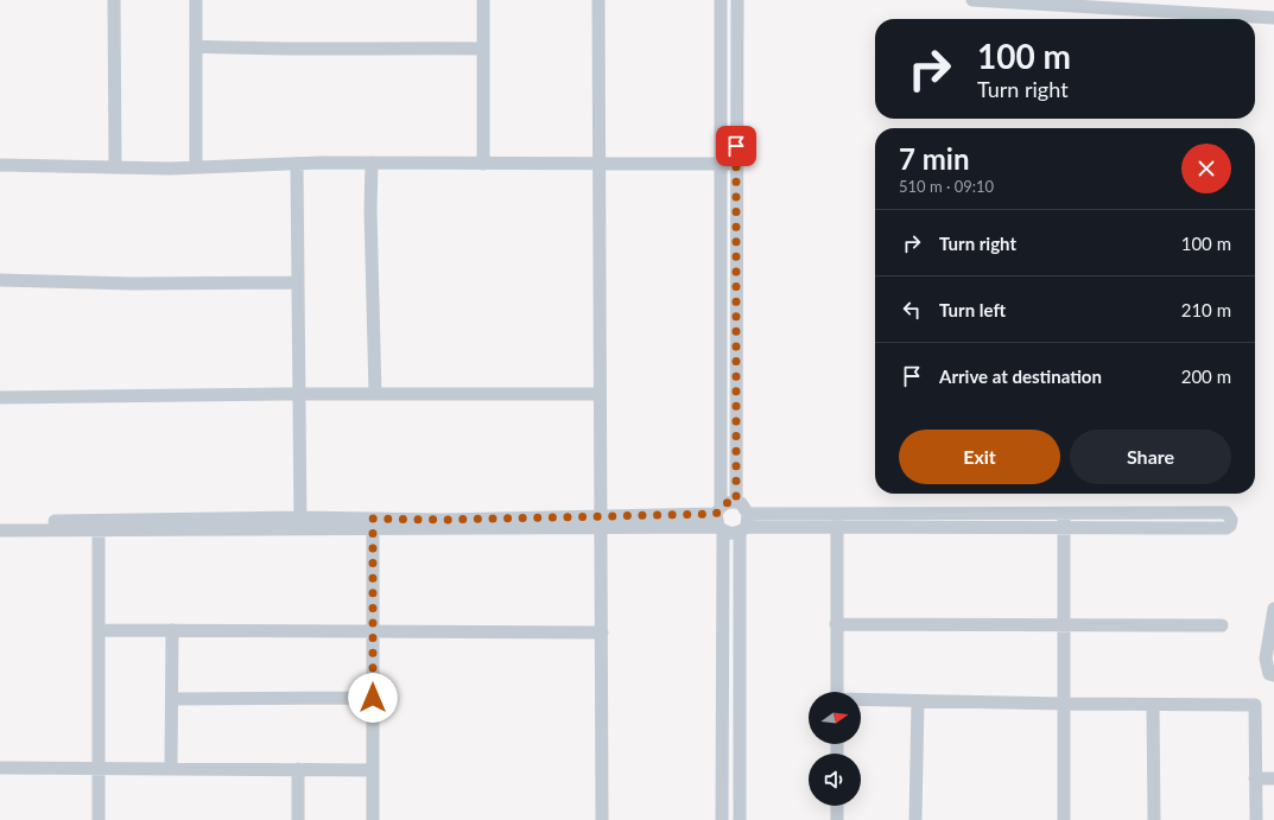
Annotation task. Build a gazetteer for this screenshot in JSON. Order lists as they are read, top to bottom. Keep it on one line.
{"north":"right","page":{"turn":["100 m","Turn right"],"heading":["7 min","510 m · 09:10"],"list":[{"name":"Turn right","value":"100 m"},{"name":"Turn left","value":"210 m"},{"name":"Arrive at destination","value":"200 m"}],"buttons":["Exit","Share"]}}
